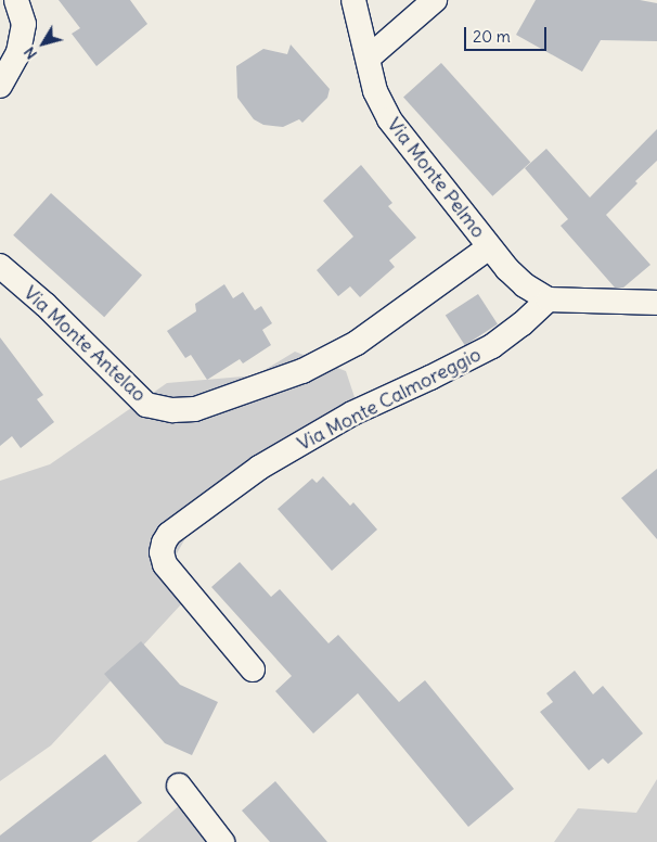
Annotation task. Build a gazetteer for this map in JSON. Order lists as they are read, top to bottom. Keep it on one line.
{"streets":{"street":["Via Monte Pelmo","Via Monte Antelao","Via Monte Calmoreggio"]},"crossings":[["Via Monte Pelmo","Via Monte Antelao"],["Via Monte Pelmo","Via Monte Calmoreggio"]],"scale_bar":"20 m","north":"bottom left"}
